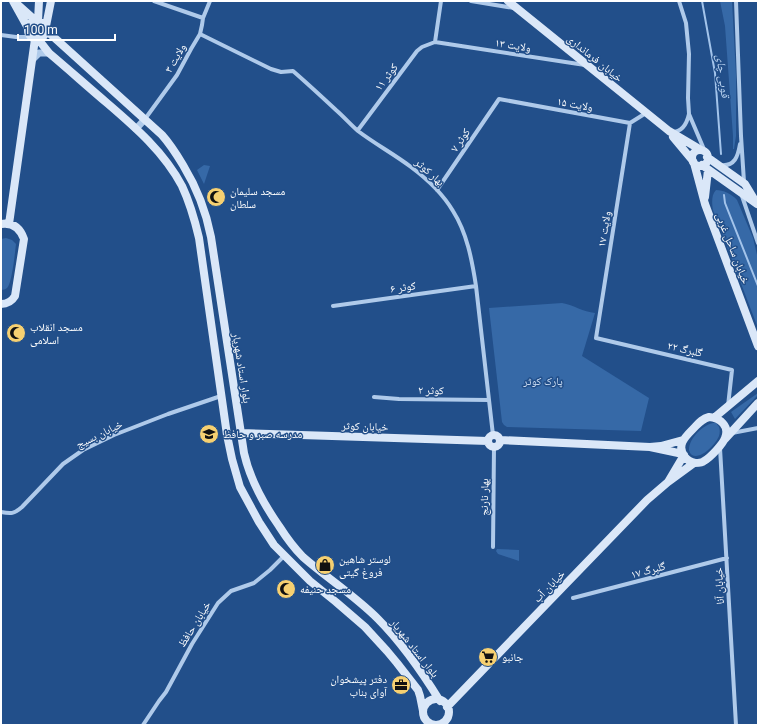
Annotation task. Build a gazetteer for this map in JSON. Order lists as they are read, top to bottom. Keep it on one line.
{"streets":{"main road":["خیابان فرمانداری","خیابان ساحل غربی","بلوار استاد شهریار","خیابان کوثر","خیابان آب"],"street":["ولایت ۱۳","ولایت ۳","کوثر ۱۱","ولایت ۱۵","کوثر ۷","بهار کوثر","ولایت ۱۷","کوثر ۶","گلبرگ ۲۲","کوثر ۲","خیابان بسیج","بهار نارنج","گلبرگ ۱۷","خیابان آنا","خیابان حافظ"]},"crossings":[["ولایت ۱۳","خیابان فرمانداری"],["ولایت ۱۳","کوثر ۱۱"],["ولایت ۳","بهار کوثر"],["ولایت ۳","بلوار استاد شهریار"],["خیابان فرمانداری","خیابان ساحل غربی"],["کوثر ۱۱","بهار کوثر"],["ولایت ۱۵","کوثر ۷"],["ولایت ۱۵","ولایت ۱۷"],["کوثر ۷","بهار کوثر"],["بهار کوثر","کوثر ۶"],["بهار کوثر","کوثر ۲"],["بهار کوثر","خیابان کوثر"],["بهار کوثر","بهار نارنج"],["ولایت ۱۷","گلبرگ ۲۲"],["بلوار استاد شهریار","خیابان کوثر"],["بلوار استاد شهریار","خیابان بسیج"],["بلوار استاد شهریار","خیابان آب"],["بلوار استاد شهریار","خیابان حافظ"],["خیابان کوثر","بهار نارنج"],["گلبرگ ۱۷","خیابان آنا"],["خیابان آب","خیابان آنا"]],"water":["قوبی چای"],"parks":["پارک کوثر"],"places":{"mosque":["مسجد سلیمان سلطان","مسجد انقلاب اسلامی","مسجد حنیفه"],"school or university":["مدرسه صبر و حافظ"],"shop":["لوستر شاهین فروغ گیتی"],"supermarket":["جانبو"],"office":["دفتر پیشخوان آوای بناب"]},"scale_bar":"100 m"}
